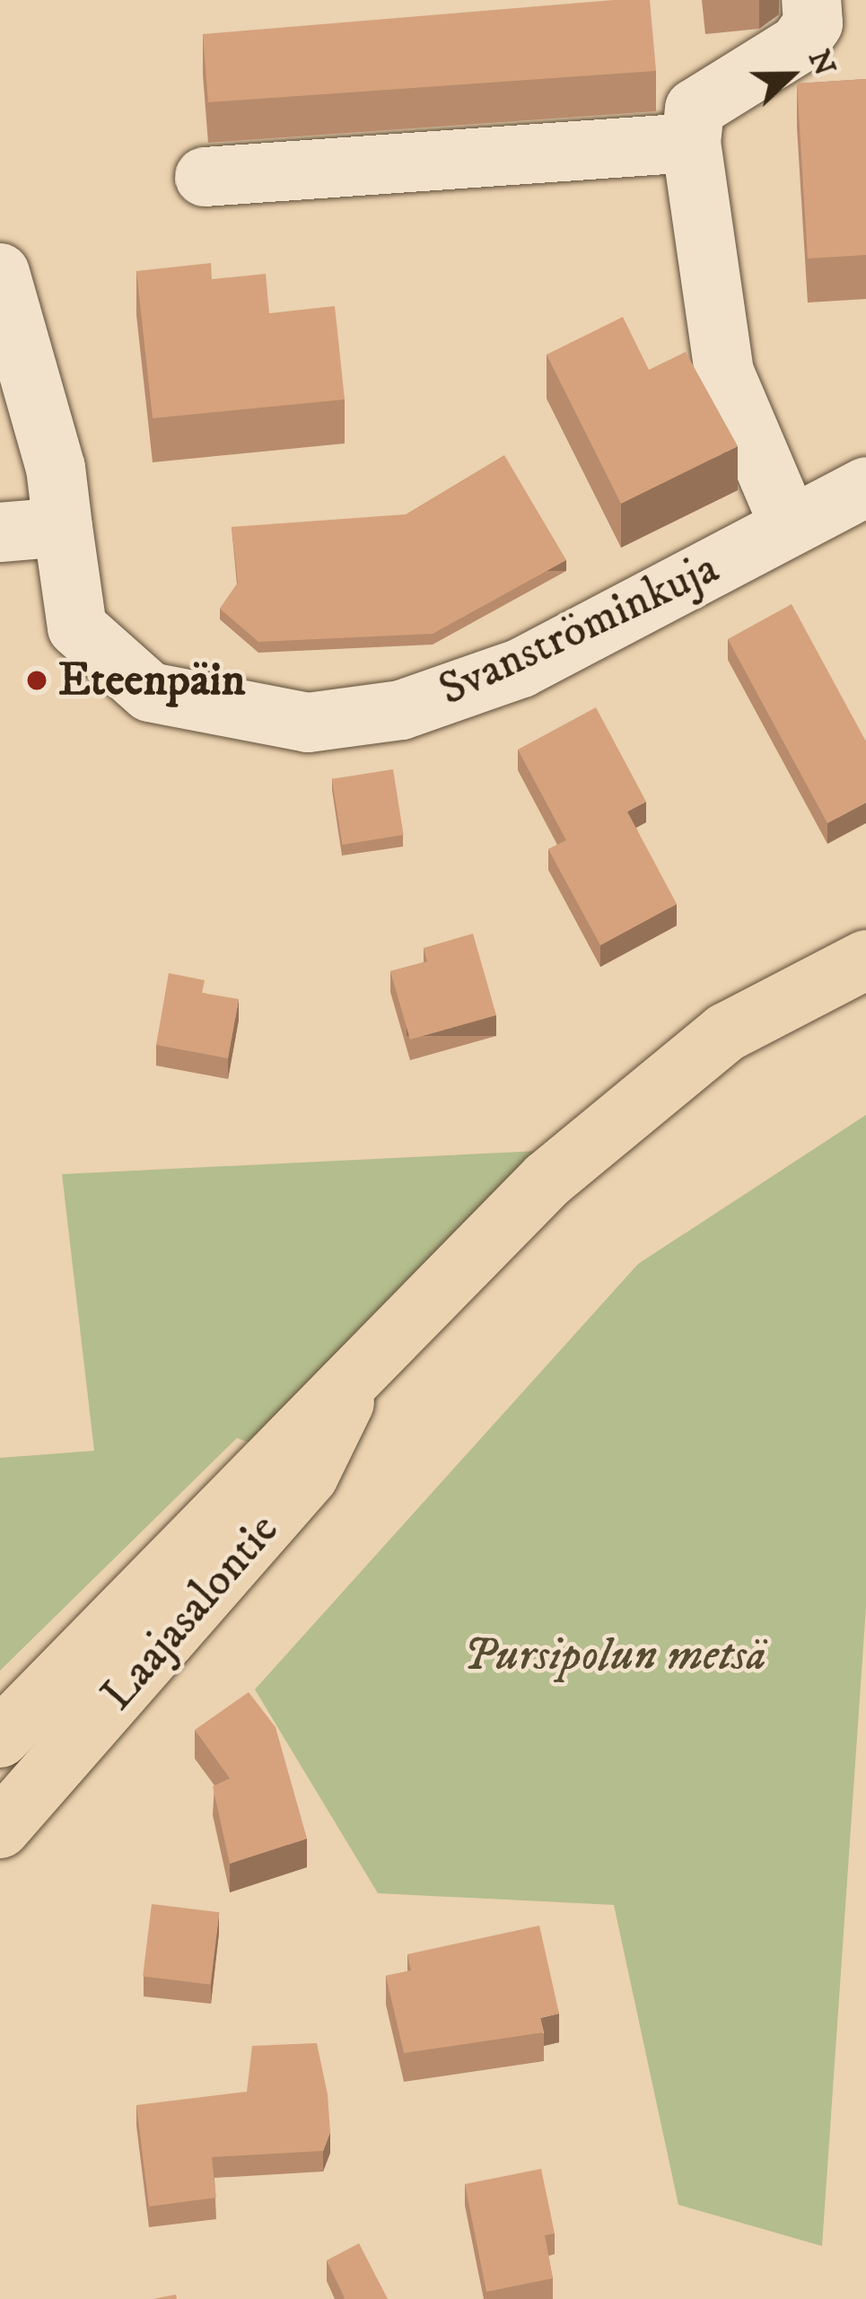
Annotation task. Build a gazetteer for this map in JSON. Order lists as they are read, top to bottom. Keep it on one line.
{"streets":{"main road":["Laajasalontie"],"street":["Svanströminkuja"]},"parks":["Pursipolun metsä"],"places":["Eteenpäin"],"north":"right"}
